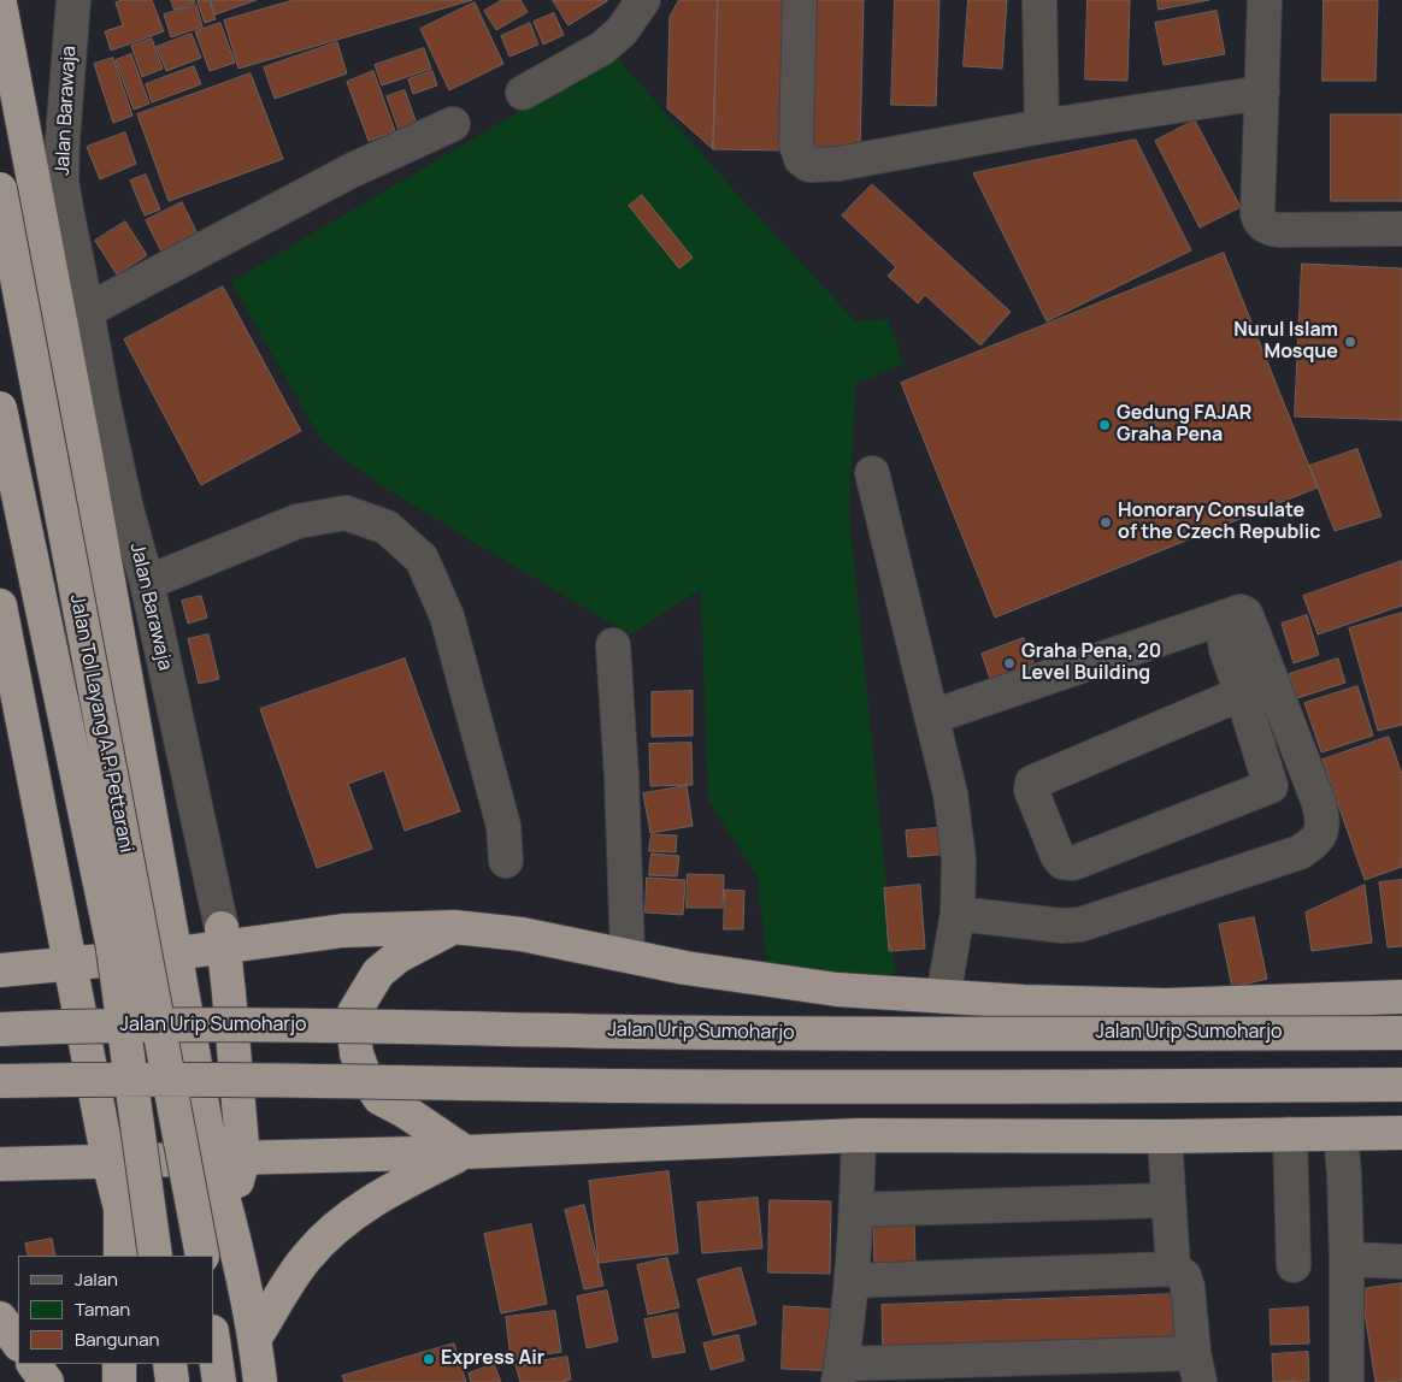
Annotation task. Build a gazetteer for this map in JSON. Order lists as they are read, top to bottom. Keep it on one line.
{"streets":{"highway":["Jalan Barawaja","Jalan Tol Layang A.P. Pettarani","Jalan Urip Sumoharjo"]},"places":["Nurul Islam Mosque","Gedung FAJAR Graha Pena","Honorary Consulate of the Czech Republic","Graha Pena, 20 Level Building","Express Air"],"legend":["Jalan","Taman","Bangunan"]}
